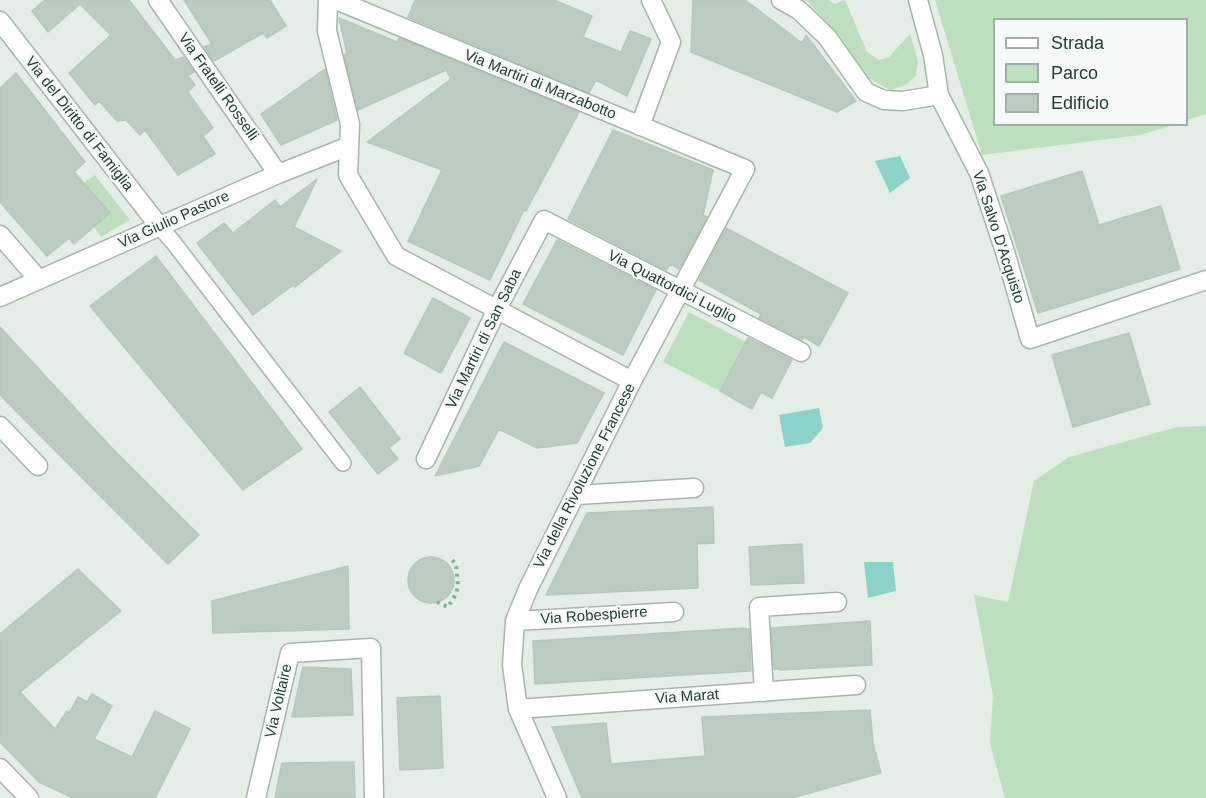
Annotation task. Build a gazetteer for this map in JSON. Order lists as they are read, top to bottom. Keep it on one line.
{"streets":{"street":["Via Martiri di Marzabotto","Via Fratelli Rosselli","Via del Diritto di Famiglia","Via Giulio Pastore","Via Salvo D'Acquisto","Via Quattordici Luglio","Via Martiri di San Saba","Via della Rivoluzione Francese","Via Robespierre","Via Marat","Via Voltaire"]},"crossings":[["Via Martiri di Marzabotto","Via della Rivoluzione Francese"],["Via Fratelli Rosselli","Via Giulio Pastore"],["Via del Diritto di Famiglia","Via Giulio Pastore"],["Via Quattordici Luglio","Via Martiri di San Saba"],["Via Quattordici Luglio","Via della Rivoluzione Francese"],["Via della Rivoluzione Francese","Via Robespierre"],["Via della Rivoluzione Francese","Via Marat"]],"legend":["Strada","Parco","Edificio"]}
